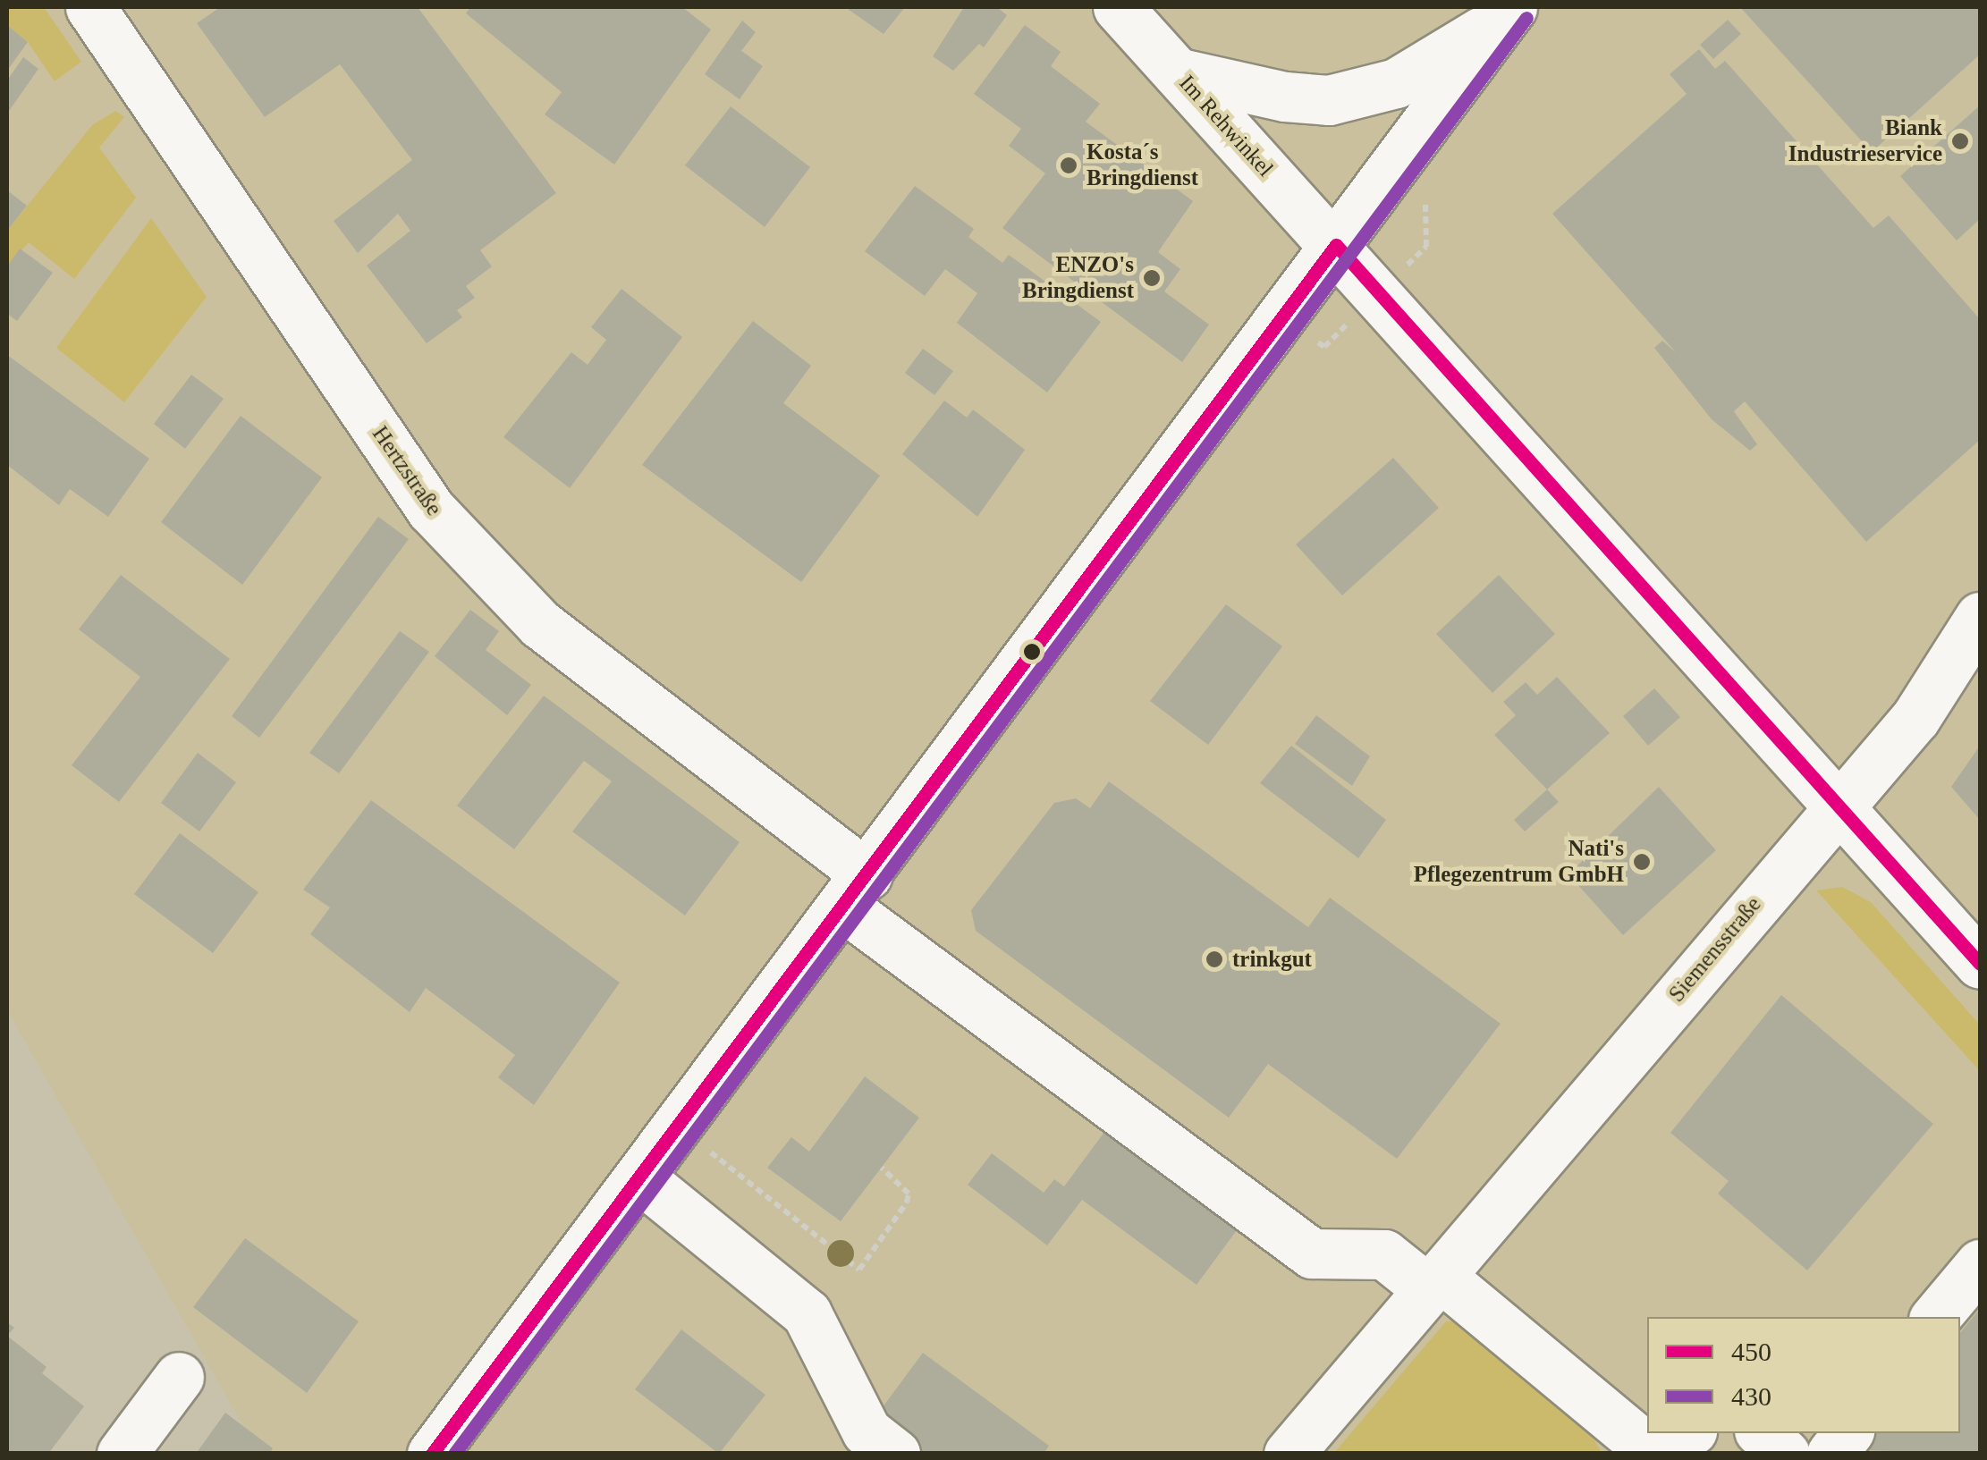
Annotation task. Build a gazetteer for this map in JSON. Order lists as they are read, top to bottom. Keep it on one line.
{"streets":{"street":["Im Rehwinkel","Hertzstraße","Siemensstraße"]},"crossings":[["Im Rehwinkel","Siemensstraße"],["Hertzstraße","Siemensstraße"]],"places":["Biank Industrieservice","Kosta´s Bringdienst","ENZO's Bringdienst","Nati's Pflegezentrum GmbH","trinkgut"],"lines":["transit line 430","transit line 450"],"legend":["450","430"]}
